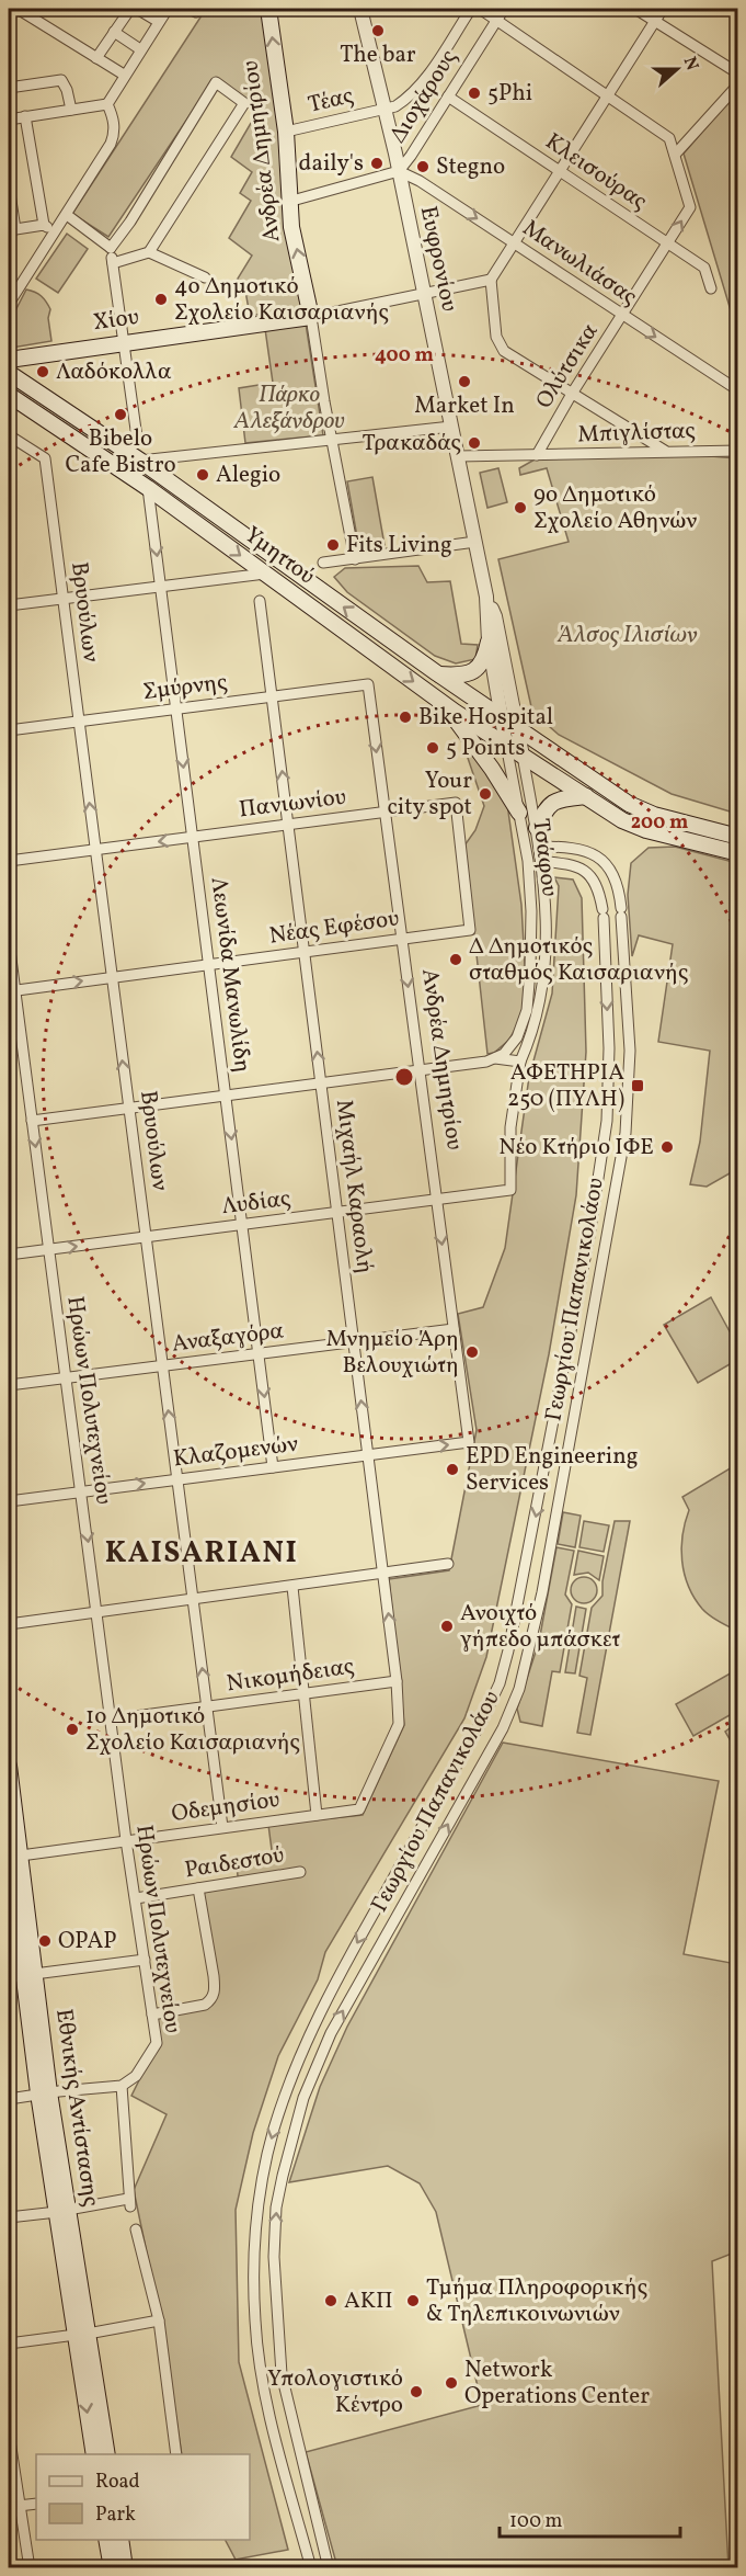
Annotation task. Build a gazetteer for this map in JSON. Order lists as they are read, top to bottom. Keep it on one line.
{"streets":{"main road":["Ανδρέα Δημητρίου","Χίου","Υμηττού","Εθνικής Αντίστασης"],"street":["Διοχάρους","Τέας","Κλεισούρας","Ευφρονίου","Μανωλιάσας","Ολύτσικα","Μπιγλίστας","Βρυούλων","Σμύρνης","Πανιωνίου","Τσάφου","Νέας Εφέσου","Λεωνίδα Μανωλίδη","Μιχαήλ Καραολή","Λυδίας","Γεωργίου Παπανικολάου","Αναξαγόρα","Ηρώων Πολυτεχνείου","Κλαζομενών","Νικομήδειας","Οδεμησίου","Ραιδεστού"]},"crossings":[["Διοχάρους","Τέας"],["Διοχάρους","Κλεισούρας"],["Διοχάρους","Ευφρονίου"],["Διοχάρους","Μανωλιάσας"],["Τέας","Ανδρέα Δημητρίου"],["Τέας","Ευφρονίου"],["Ανδρέα Δημητρίου","Χίου"],["Ανδρέα Δημητρίου","Σμύρνης"],["Ανδρέα Δημητρίου","Πανιωνίου"],["Ανδρέα Δημητρίου","Νέας Εφέσου"],["Ανδρέα Δημητρίου","Λυδίας"],["Ανδρέα Δημητρίου","Αναξαγόρα"],["Ανδρέα Δημητρίου","Κλαζομενών"],["Κλεισούρας","Ολύτσικα"],["Ευφρονίου","Μανωλιάσας"],["Ευφρονίου","Χίου"],["Ευφρονίου","Μπιγλίστας"],["Ευφρονίου","Υμηττού"],["Ευφρονίου","Τσάφου"],["Μανωλιάσας","Ολύτσικα"],["Ολύτσικα","Μπιγλίστας"],["Υμηττού","Τσάφου"],["Υμηττού","Λεωνίδα Μανωλίδη"],["Βρυούλων","Σμύρνης"],["Βρυούλων","Πανιωνίου"],["Βρυούλων","Νέας Εφέσου"],["Βρυούλων","Λυδίας"],["Βρυούλων","Αναξαγόρα"],["Βρυούλων","Κλαζομενών"],["Βρυούλων","Νικομήδειας"],["Βρυούλων","Οδεμησίου"],["Σμύρνης","Λεωνίδα Μανωλίδη"],["Σμύρνης","Μιχαήλ Καραολή"],["Πανιωνίου","Νέας Εφέσου"],["Πανιωνίου","Λεωνίδα Μανωλίδη"],["Πανιωνίου","Μιχαήλ Καραολή"],["Τσάφου","Λυδίας"],["Τσάφου","Γεωργίου Παπανικολάου"],["Νέας Εφέσου","Λεωνίδα Μανωλίδη"],["Νέας Εφέσου","Μιχαήλ Καραολή"],["Νέας Εφέσου","Ηρώων Πολυτεχνείου"],["Λεωνίδα Μανωλίδη","Λυδίας"],["Λεωνίδα Μανωλίδη","Αναξαγόρα"],["Λεωνίδα Μανωλίδη","Κλαζομενών"],["Μιχαήλ Καραολή","Λυδίας"],["Μιχαήλ Καραολή","Αναξαγόρα"],["Μιχαήλ Καραολή","Κλαζομενών"],["Μιχαήλ Καραολή","Νικομήδειας"],["Μιχαήλ Καραολή","Οδεμησίου"],["Λυδίας","Ηρώων Πολυτεχνείου"],["Αναξαγόρα","Ηρώων Πολυτεχνείου"],["Ηρώων Πολυτεχνείου","Κλαζομενών"],["Ηρώων Πολυτεχνείου","Νικομήδειας"],["Ηρώων Πολυτεχνείου","Οδεμησίου"],["Ηρώων Πολυτεχνείου","Ραιδεστού"],["Οδεμησίου","Εθνικής Αντίστασης"]],"one_way":["Μανωλιάσας","Λεωνίδα Μανωλίδη","Μιχαήλ Καραολή","Κλαζομενών"],"districts":["KAISARIANI"],"parks":["Πάρκο Αλεξάνδρου","Άλσος Ιλισίων"],"places":{"other":["The bar","5Phi","daily's","Stegno","4ο Δημοτικό Σχολείο Καισαριανής","Λαδόκολλα","Market In","Bibelo Cafe Bistro","Τρακαδάς","Alegio","9ο Δημοτικό Σχολείο Αθηνών","Fits Living","Bike Hospital","5 Points","Your city spot","Δ Δημοτικός σταθμός Καισαριανής","Νέο Κτήριο ΙΦΕ","Μνημείο Άρη Βελουχιώτη","EPD Engineering Services","Ανοιχτό γήπεδο μπάσκετ","1ο Δημοτικό Σχολείο Καισαριανής","OPAP","ΑΚΠ","Τμήμα Πληροφορικής & Τηλεπικοινωνιών","Network Operations Center","Υπολογιστικό Κέντρο"],"transit":["ΑΦΕΤΗΡΙΑ 250 (ΠΥΛΗ)"]},"legend":["Road","Park"],"scale_bar":"100 m","north":"right","rings":["400 m","200 m"]}
